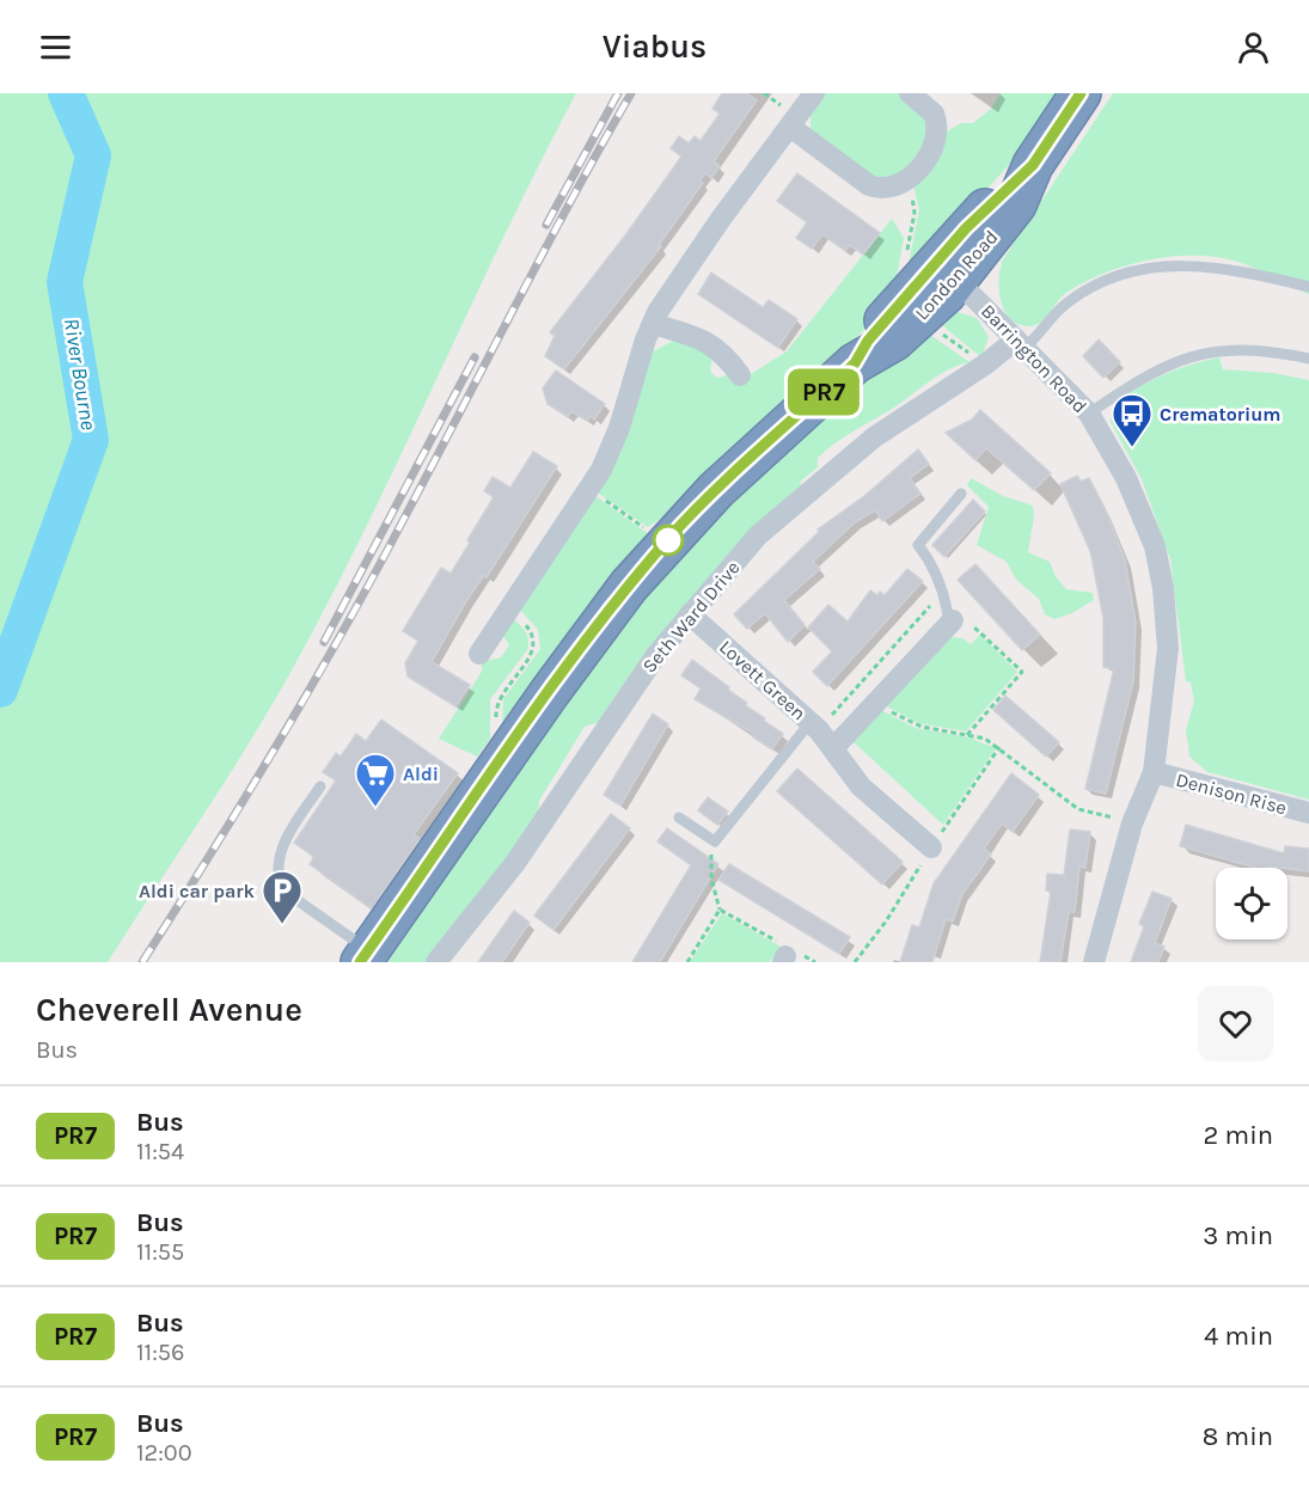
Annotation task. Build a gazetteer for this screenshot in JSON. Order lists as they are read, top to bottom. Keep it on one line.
{"streets":{"highway":["London Road"],"street":["Barrington Road","Seth Ward Drive","Lovett Green","Denison Rise"]},"crossings":[["London Road","Barrington Road"],["Barrington Road","Seth Ward Drive"],["Barrington Road","Denison Rise"],["Seth Ward Drive","Lovett Green"]],"water":["River Bourne"],"places":{"bus stop":["Crematorium"],"supermarket":["Aldi"],"parking":["Aldi car park"]},"lines":["bus line PR7"],"page":{"header":"Viabus","on_map":"PR7","heading":["Cheverell Avenue","Bus"],"list":[{"mark":"PR7","name":"Bus","note":"11:54","value":"2 min"},{"mark":"PR7","name":"Bus","note":"11:55","value":"3 min"},{"mark":"PR7","name":"Bus","note":"11:56","value":"4 min"},{"mark":"PR7","name":"Bus","note":"12:00","value":"8 min"}]}}
